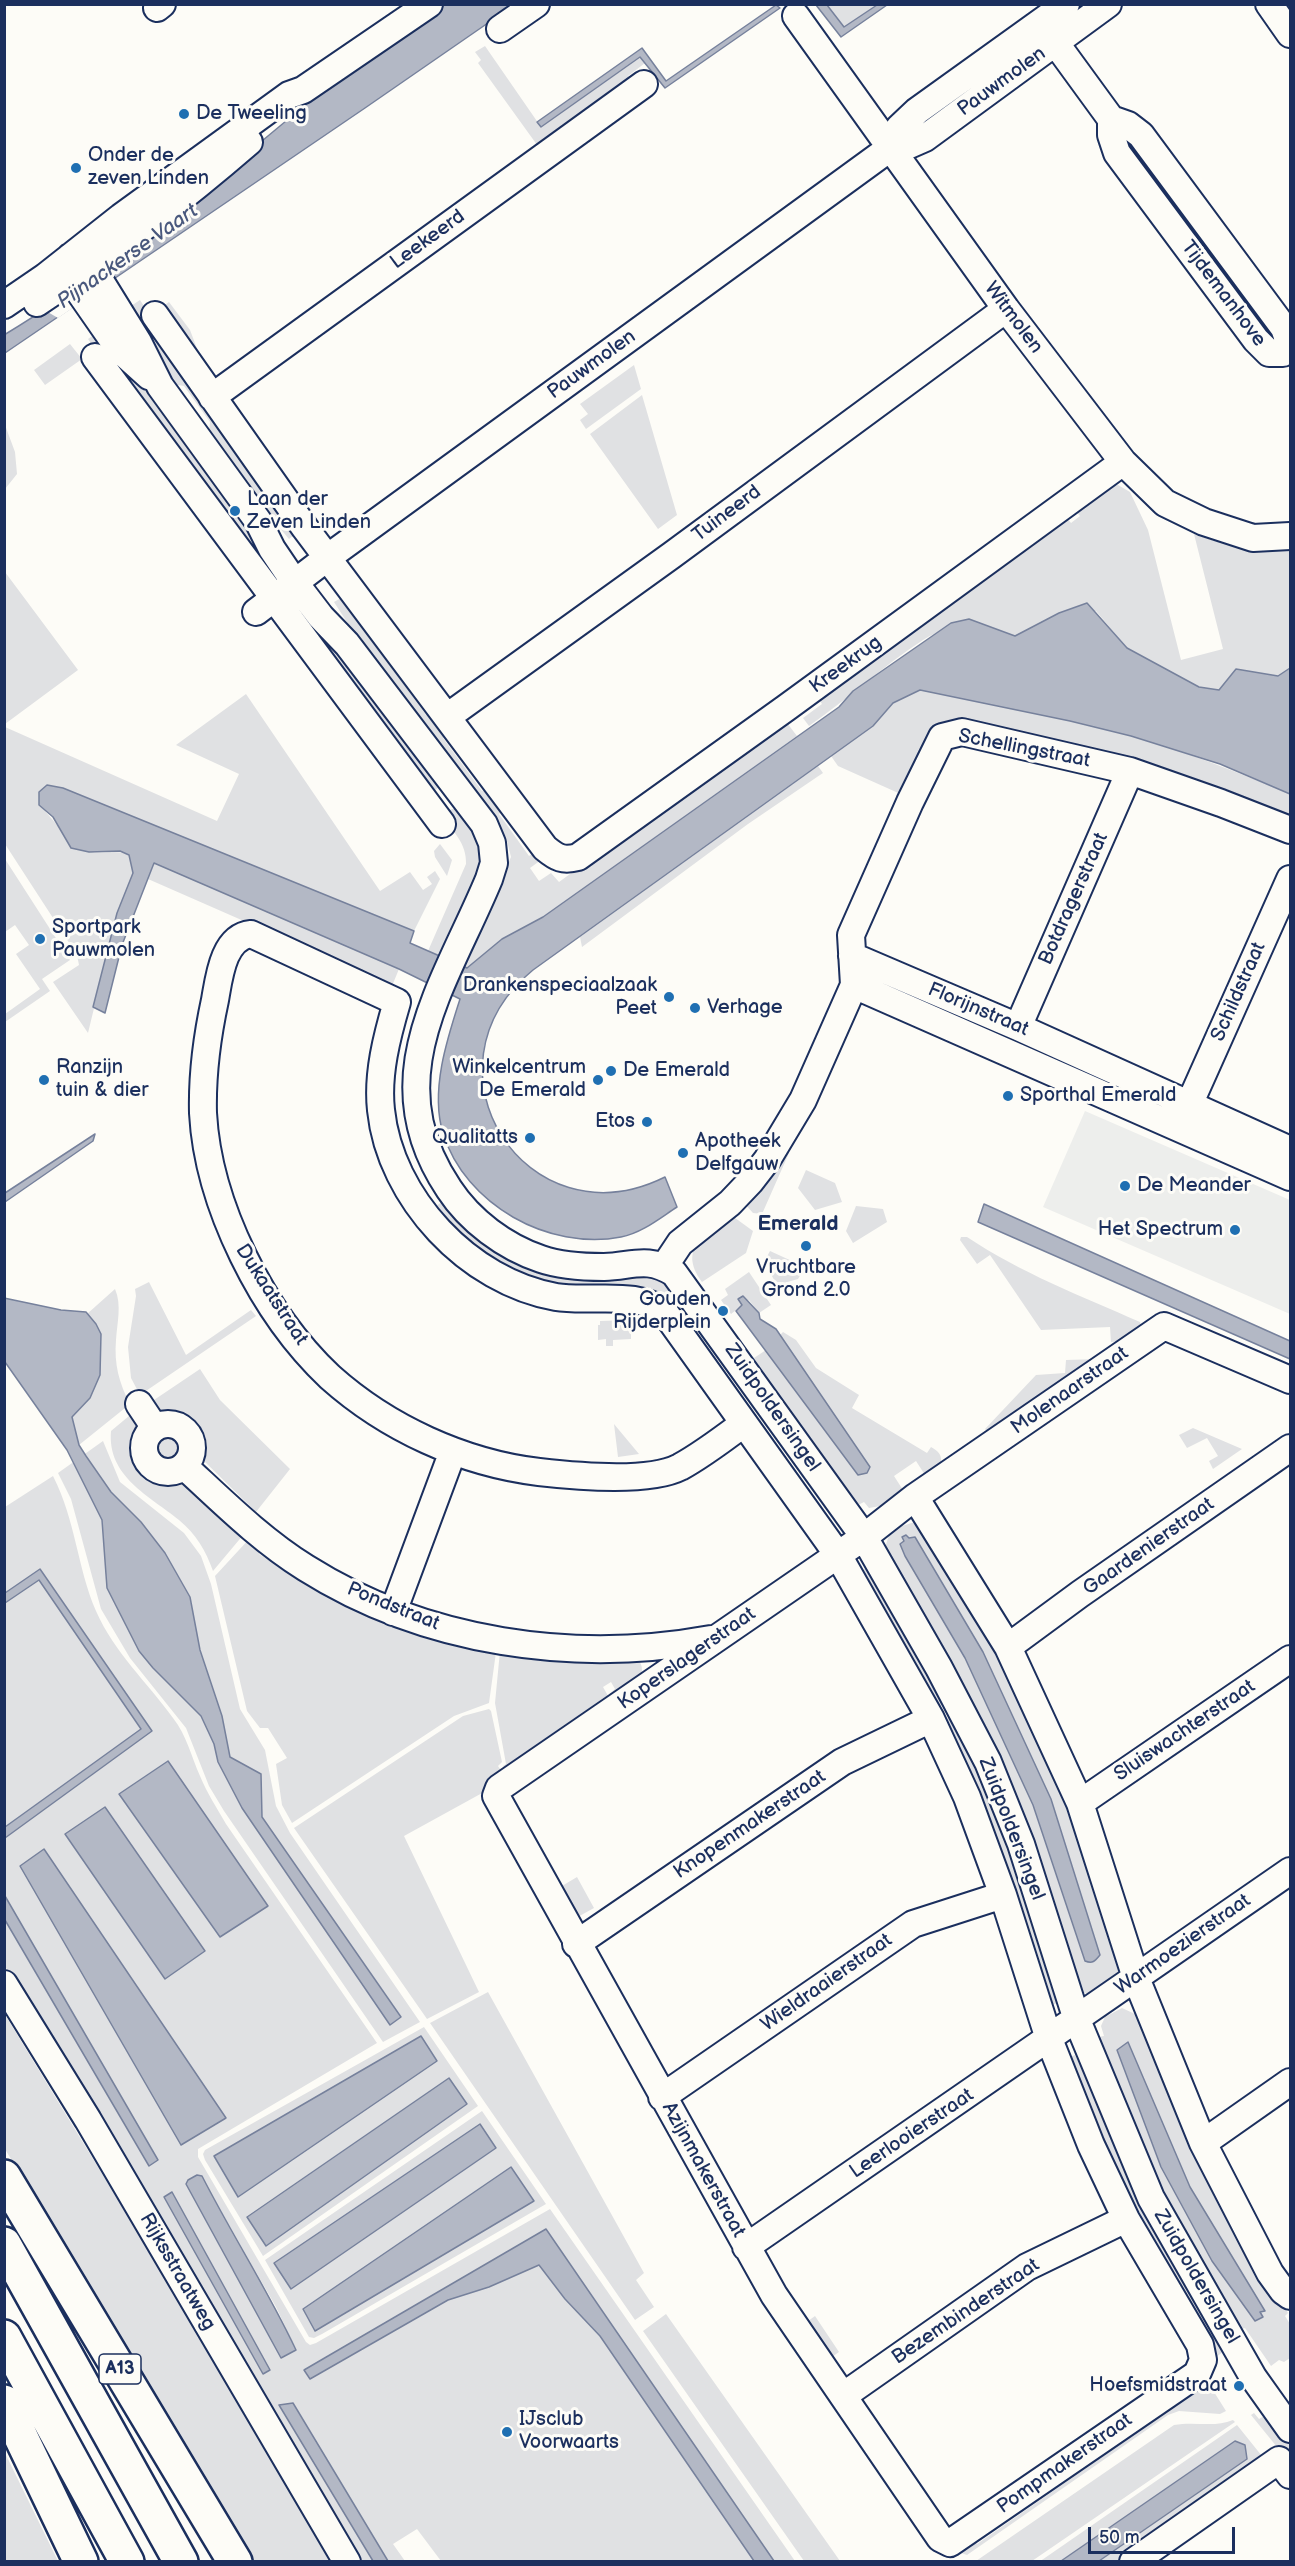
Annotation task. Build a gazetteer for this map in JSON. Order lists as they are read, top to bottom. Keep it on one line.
{"streets":{"highway":["A13"],"street":["Pauwmolen","Leekeerd","Tijdemanhove","Witmolen","Tuineerd","Kreekrug","Schellingstraat","Botdragerstraat","Schildstraat","Florijnstraat","Dukaatstraat","Molenaarstraat","Zuidpoldersingel","Gaardenierstraat","Pondstraat","Koperslagerstraat","Sluiswachterstraat","Knopenmakerstraat","Warmoezierstraat","Wieldraaierstraat","Leerlooierstraat","Azijnmakerstraat","Rijksstraatweg","Bezembinderstraat","Pompmakerstraat"]},"crossings":[["Pauwmolen","Tijdemanhove"],["Pauwmolen","Witmolen"],["Witmolen","Tuineerd"],["Witmolen","Kreekrug"],["Tuineerd","Kreekrug"],["Schellingstraat","Botdragerstraat"],["Schellingstraat","Florijnstraat"],["Botdragerstraat","Florijnstraat"],["Schildstraat","Florijnstraat"],["Dukaatstraat","Zuidpoldersingel"],["Molenaarstraat","Zuidpoldersingel"],["Molenaarstraat","Koperslagerstraat"],["Zuidpoldersingel","Koperslagerstraat"],["Zuidpoldersingel","Knopenmakerstraat"],["Zuidpoldersingel","Warmoezierstraat"],["Zuidpoldersingel","Wieldraaierstraat"],["Zuidpoldersingel","Leerlooierstraat"],["Zuidpoldersingel","Bezembinderstraat"],["Zuidpoldersingel","Pompmakerstraat"],["Pondstraat","Koperslagerstraat"],["Koperslagerstraat","Azijnmakerstraat"],["Knopenmakerstraat","Azijnmakerstraat"],["Warmoezierstraat","Leerlooierstraat"],["Wieldraaierstraat","Azijnmakerstraat"],["Leerlooierstraat","Azijnmakerstraat"],["Azijnmakerstraat","Bezembinderstraat"],["Azijnmakerstraat","Pompmakerstraat"]],"districts":["Emerald"],"water":["Pijnackerse Vaart"],"places":["De Tweeling","Onder de zeven Linden","Laan der Zeven Linden","Sportpark Pauwmolen","Drankenspeciaalzaak Peet","Verhage","De Emerald","Ranzijn tuin & dier","Winkelcentrum De Emerald","Sporthal Emerald","Etos","Qualitatts","Apotheek Delfgauw","De Meander","Het Spectrum","Vruchtbare Grond 2.0","Gouden Rijderplein","Hoefsmidstraat","IJsclub Voorwaarts"],"scale_bar":"50 m"}
